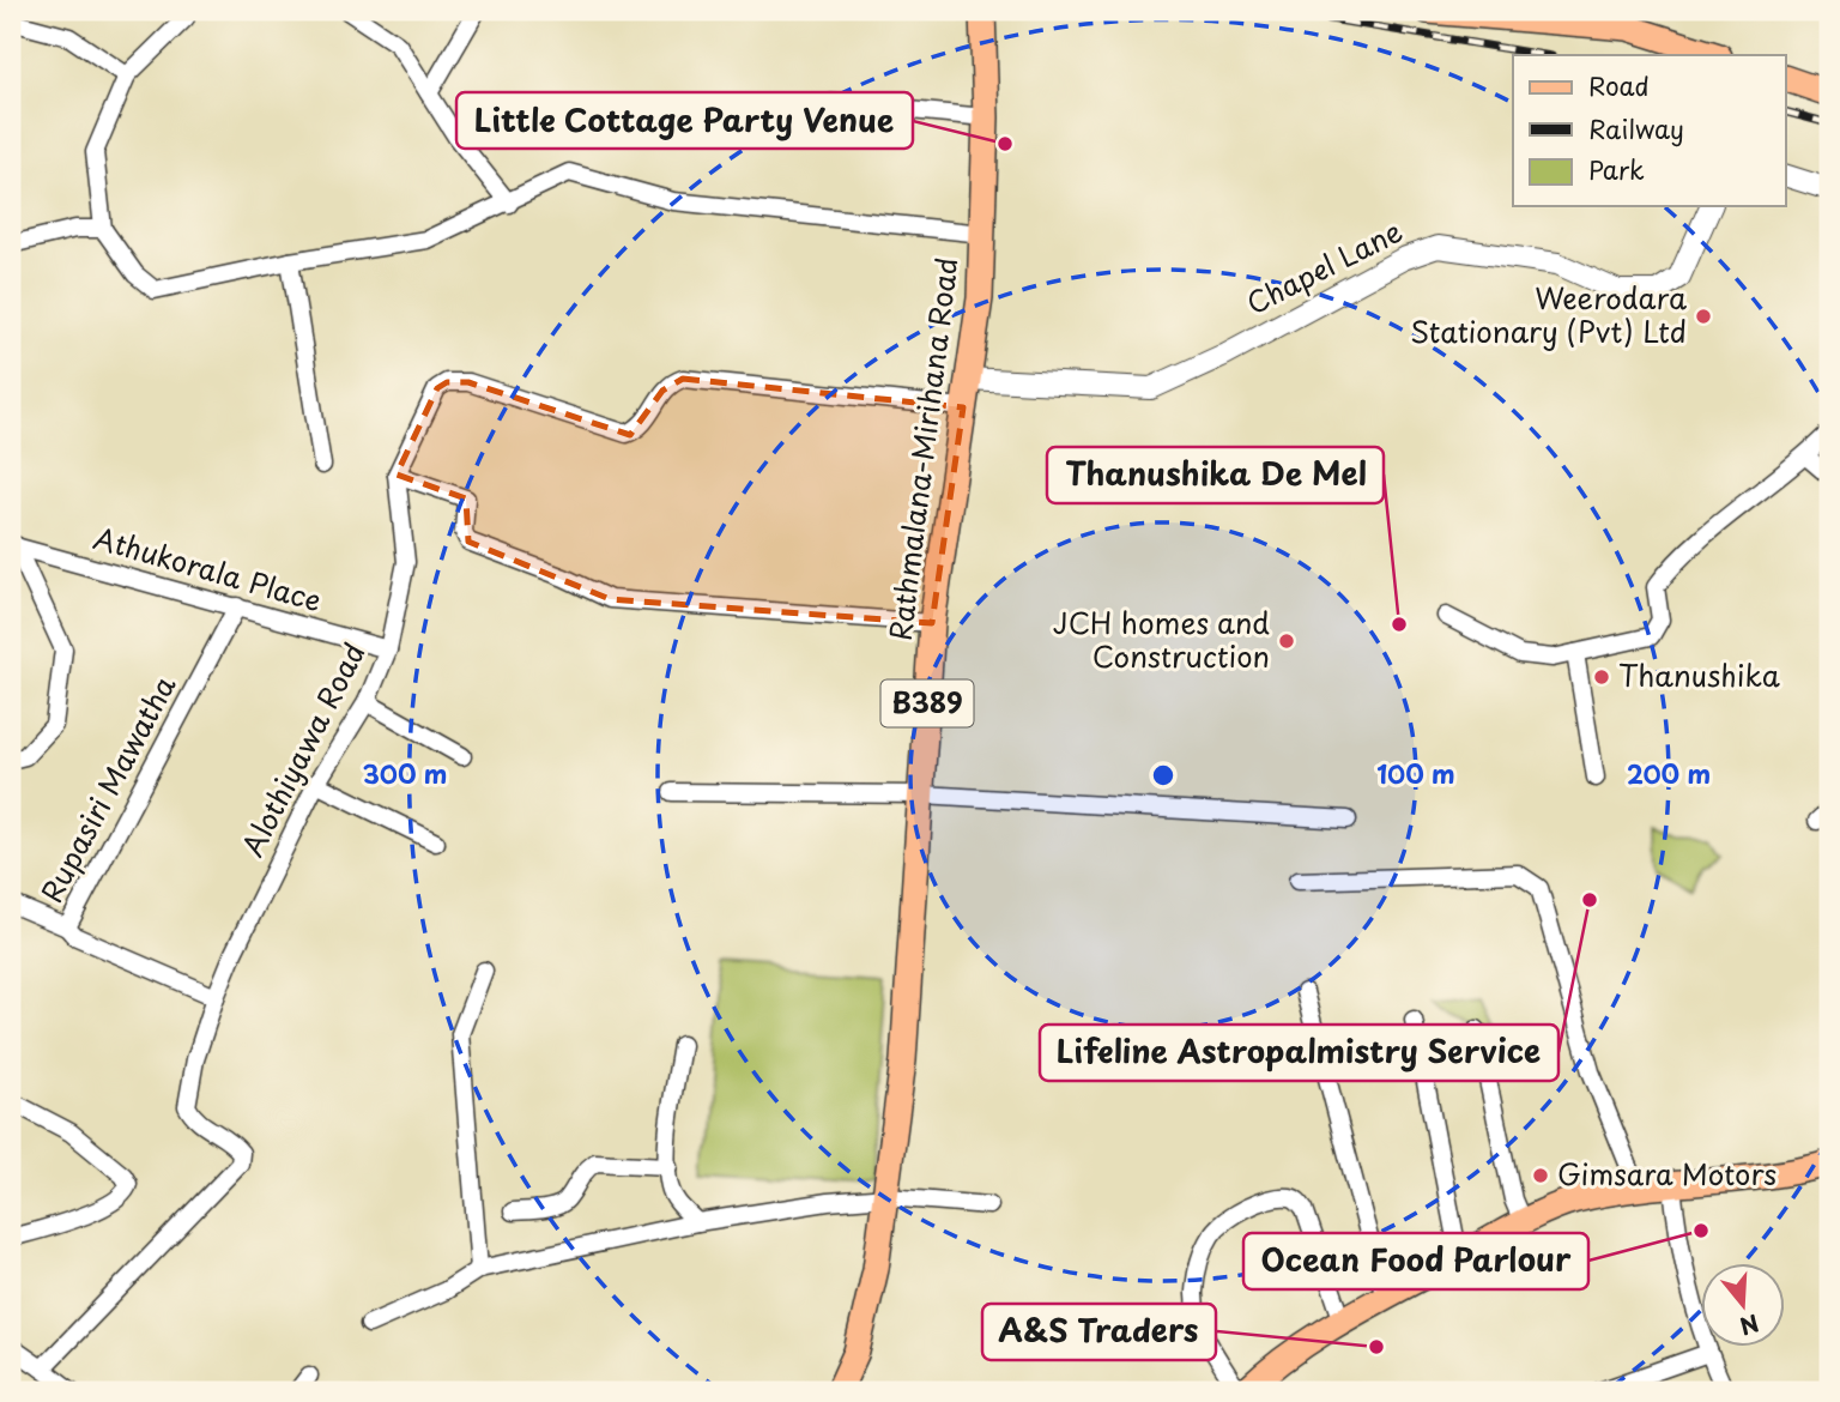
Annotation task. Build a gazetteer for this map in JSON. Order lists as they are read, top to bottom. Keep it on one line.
{"streets":{"main road":["Rathmalana-Mirihana Road","B389"],"street":["Chapel Lane","Athukorala Place","Alothiyawa Road","Rupasiri Mawatha"]},"crossings":[["Chapel Lane","Rathmalana-Mirihana Road"],["Athukorala Place","Alothiyawa Road"],["Athukorala Place","Rupasiri Mawatha"],["Alothiyawa Road","Rupasiri Mawatha"]],"places":["Little Cottage Party Venue","Weerodara Stationary (Pvt) Ltd","Thanushika De Mel","JCH homes and Construction","Thanushika","Lifeline Astropalmistry Service","Gimsara Motors","Ocean Food Parlour","A&S Traders"],"legend":["Road","Railway","Park"],"north":"bottom","rings":["100 m","200 m","300 m"]}
